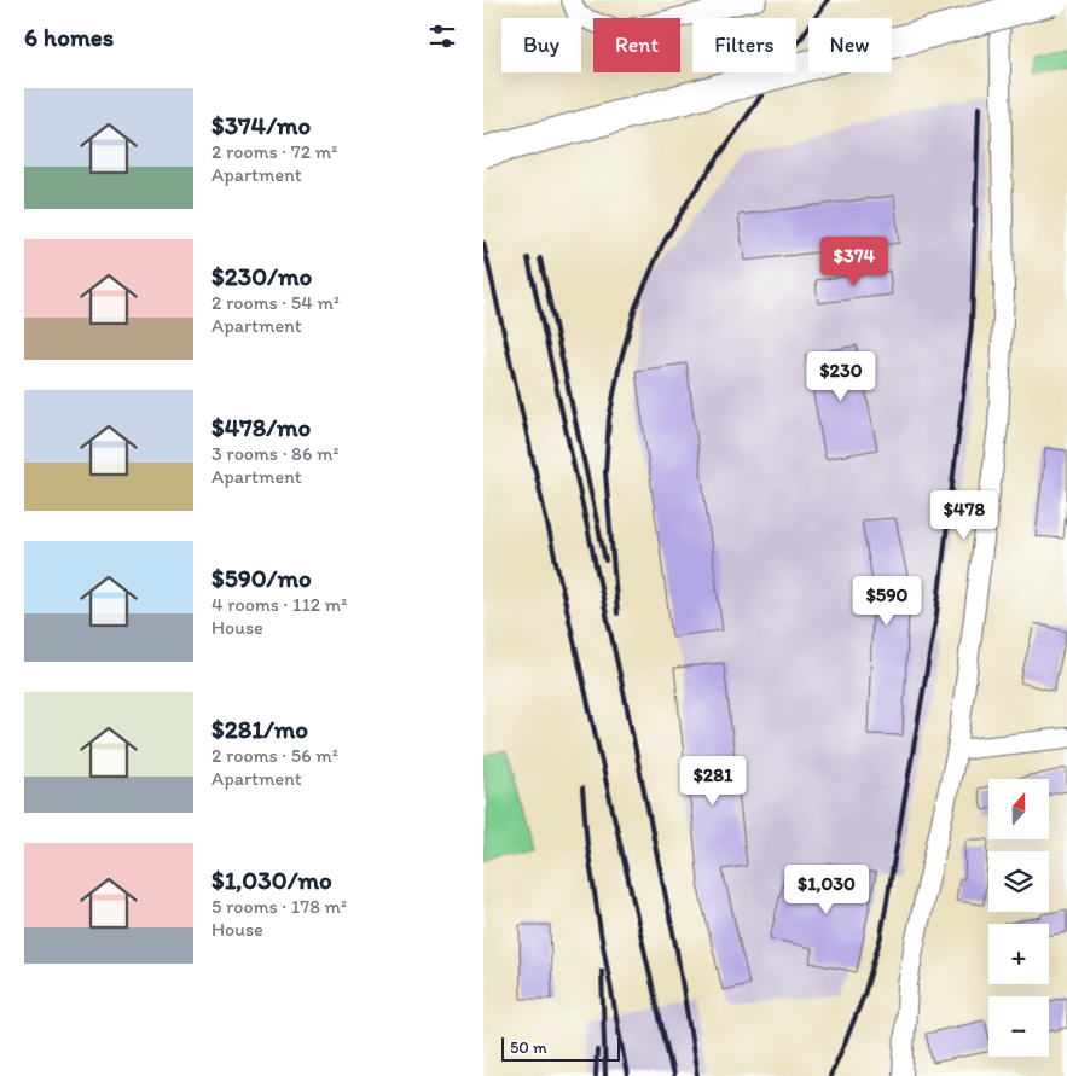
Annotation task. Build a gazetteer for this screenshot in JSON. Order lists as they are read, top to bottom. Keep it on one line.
{"scale_bar":"50 m","north":"top","page":{"heading":"6 homes","chip":["Buy","Rent","Filters","New"],"list":[{"name":"$374/mo","note":"2 rooms · 72 m² · Apartment"},{"name":"$230/mo","note":"2 rooms · 54 m² · Apartment"},{"name":"$478/mo","note":"3 rooms · 86 m² · Apartment"},{"name":"$590/mo","note":"4 rooms · 112 m² · House"},{"name":"$281/mo","note":"2 rooms · 56 m² · Apartment"},{"name":"$1,030/mo","note":"5 rooms · 178 m² · House"}],"price":["$374","$230","$478","$590","$281","$1,030"],"map_buttons":["+","−"],"scale":"50 m"}}
